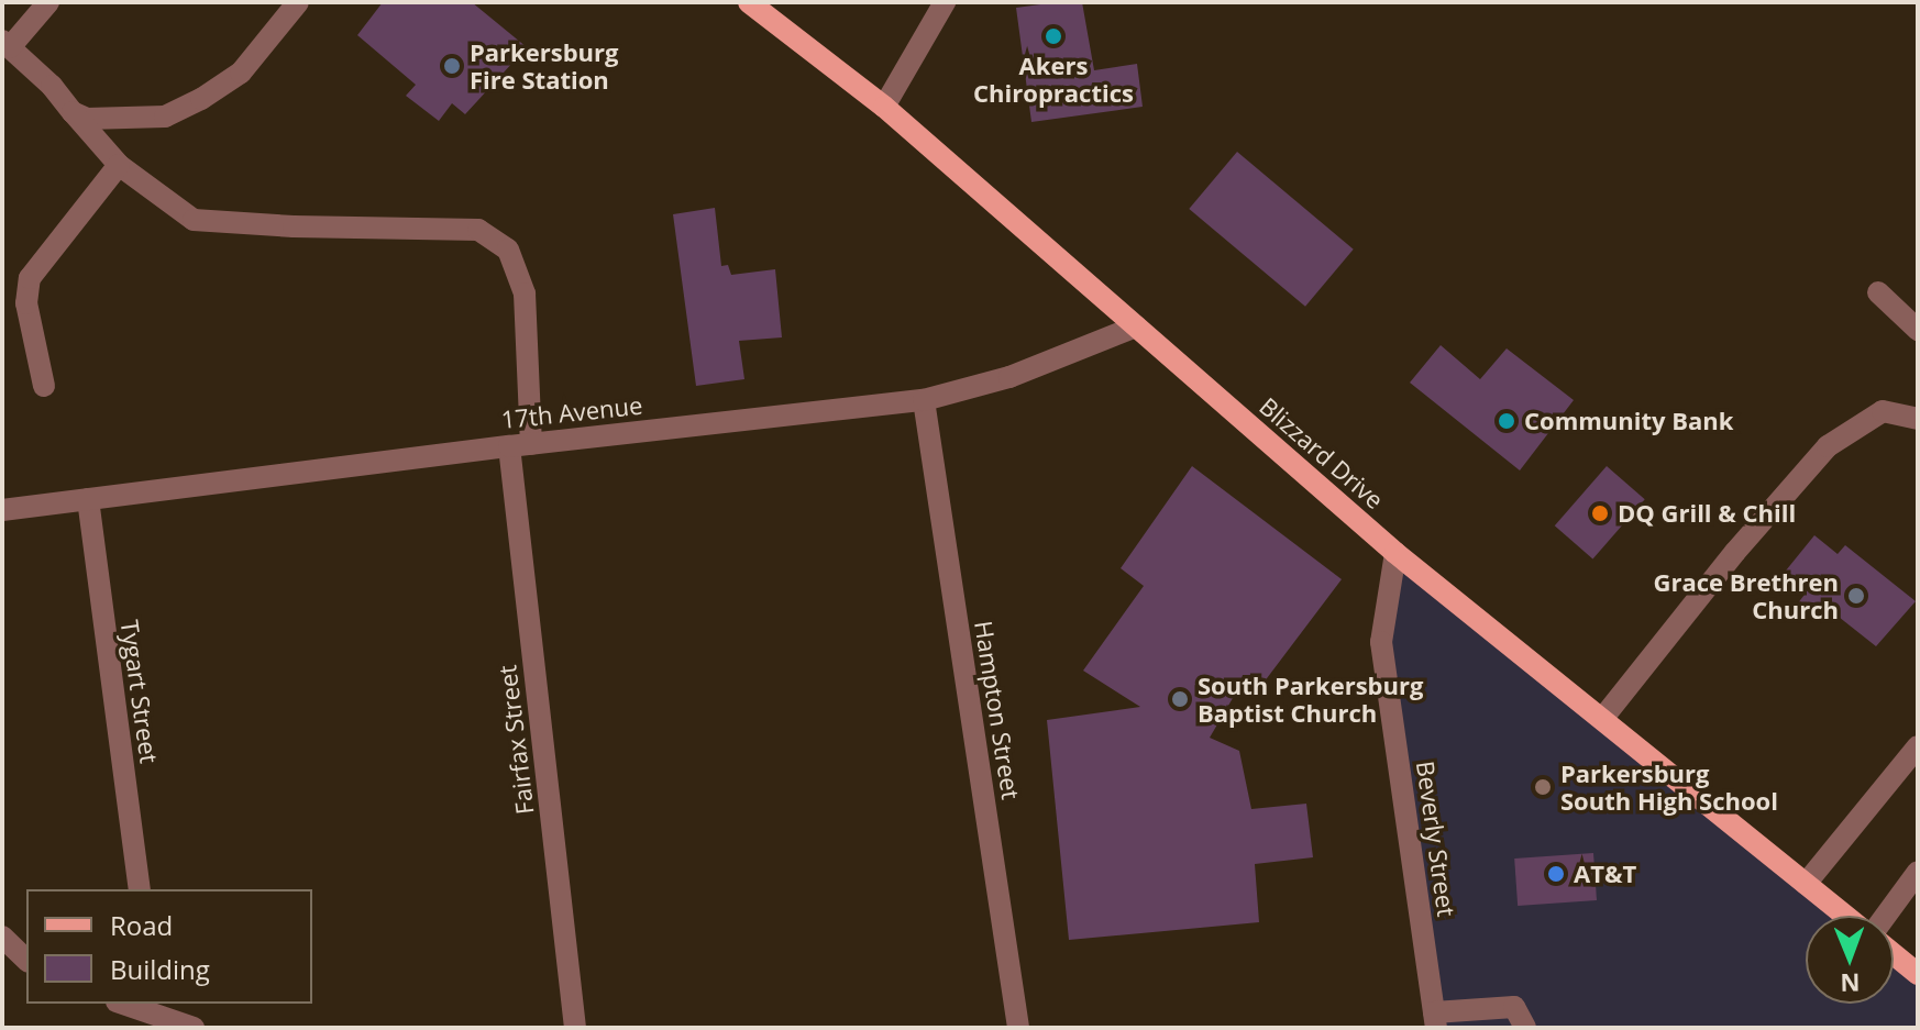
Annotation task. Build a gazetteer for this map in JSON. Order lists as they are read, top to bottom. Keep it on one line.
{"streets":{"main road":["Blizzard Drive"],"street":["17th Avenue","Tygart Street","Hampton Street","Fairfax Street","Beverly Street"]},"crossings":[["17th Avenue","Blizzard Drive"],["17th Avenue","Tygart Street"],["17th Avenue","Hampton Street"],["17th Avenue","Fairfax Street"],["Blizzard Drive","Beverly Street"]],"places":["Akers Chiropractics","Parkersburg Fire Station","Community Bank","DQ Grill & Chill","Grace Brethren Church","South Parkersburg Baptist Church","Parkersburg South High School","AT&T"],"legend":["Road","Building"],"north":"bottom"}
